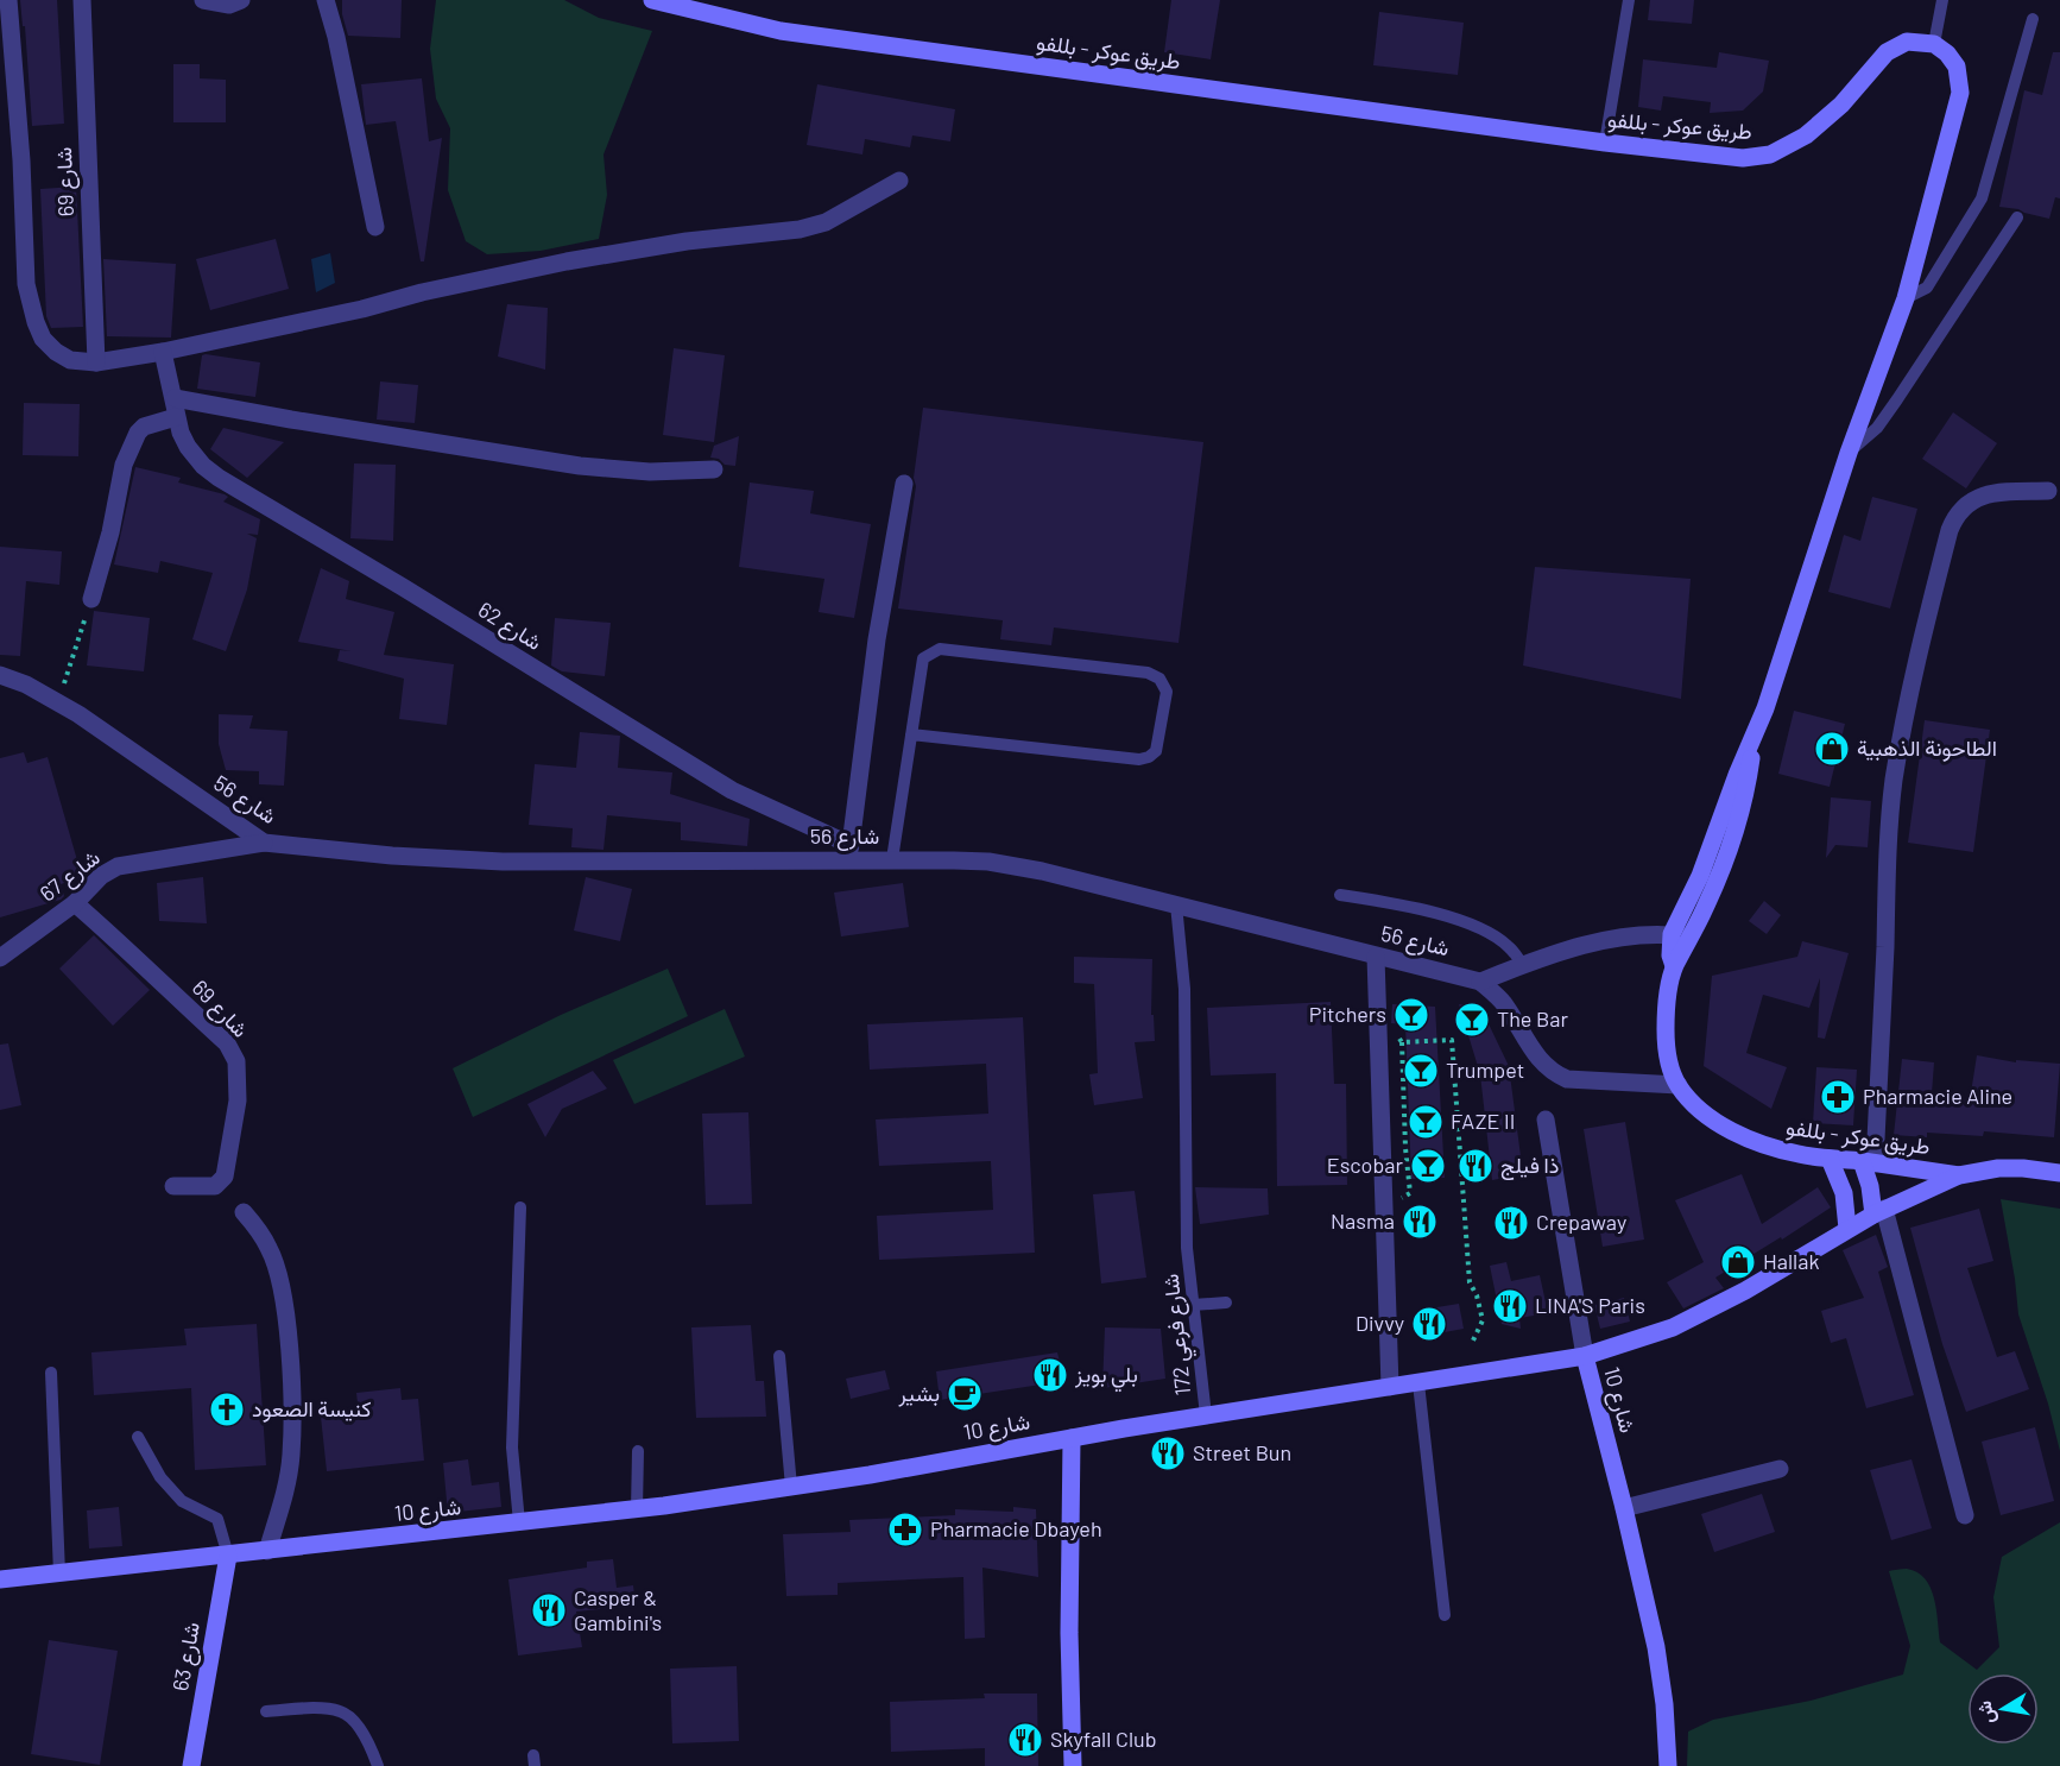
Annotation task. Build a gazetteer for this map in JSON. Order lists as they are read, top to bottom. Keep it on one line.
{"streets":{"street":["طريق عوكر - بللفو","شارع 69","شارع 62","شارع 56","شارع 67","شارع 10","شارع 63"],"lane":["شارع فرعي 172"]},"crossings":[["شارع 69","شارع 67"],["شارع 62","شارع 56"],["شارع 56","شارع 67"],["شارع 56","شارع فرعي 172"],["شارع فرعي 172","شارع 10"],["شارع 10","شارع 63"]],"places":{"shop":["الطاحونة الذهبية","Hallak"],"bar":["Pitchers","The Bar","Trumpet","FAZE II","Escobar"],"pharmacy":["Pharmacie Aline","Pharmacie Dbayeh"],"restaurant":["ذا فيلج","Nasma","Crepaway","LINA'S Paris","Divvy","بلي بويز","Street Bun","Casper & Gambini's","Skyfall Club"],"cafe":["بشير"],"church":["كنيسة الصعود"]},"north":"left"}
